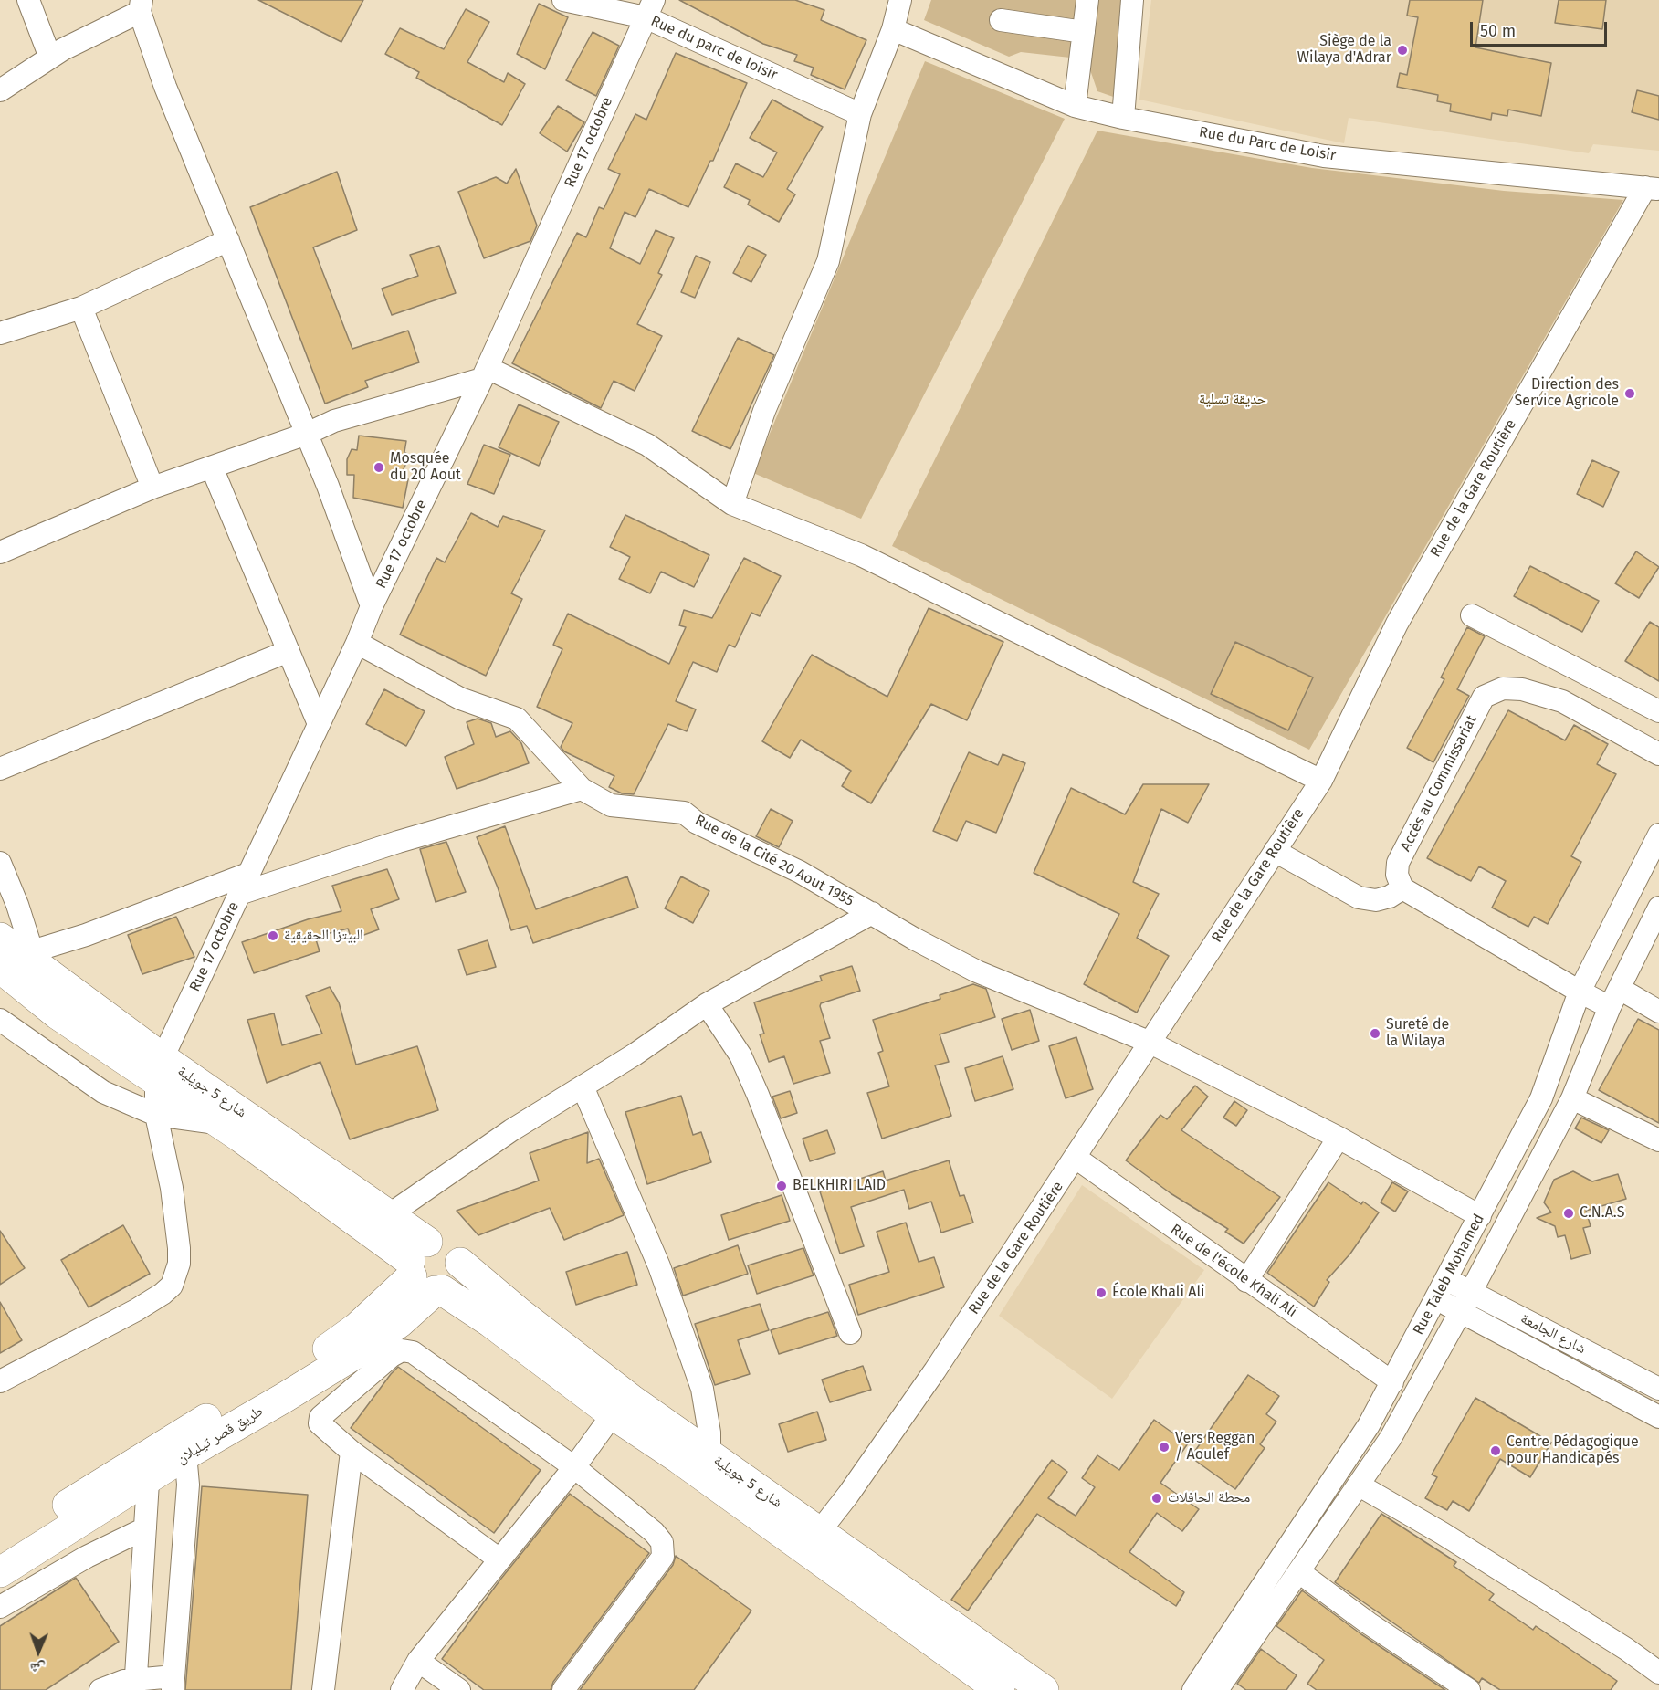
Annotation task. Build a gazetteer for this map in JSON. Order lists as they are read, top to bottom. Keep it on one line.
{"streets":{"main road":["شارع 5 جويلية","طريق قصر تيليلان"],"street":["Rue du parc de loisir","Rue 17 octobre","Rue du Parc de Loisir","Rue de la Gare Routière","Accès au Commissariat","Rue de la Cité 20 Aout 1955","Rue de l'école Khali Ali","Rue Taleb Mohamed","شارع الجامعة"]},"crossings":[["Rue du parc de loisir","Rue 17 octobre"],["Rue 17 octobre","Rue de la Cité 20 Aout 1955"],["Rue 17 octobre","شارع 5 جويلية"],["Rue du Parc de Loisir","Rue de la Gare Routière"],["Rue de la Gare Routière","Rue de la Cité 20 Aout 1955"],["Rue de la Gare Routière","شارع 5 جويلية"],["Rue de la Gare Routière","Rue de l'école Khali Ali"],["Rue de la Cité 20 Aout 1955","Rue Taleb Mohamed"],["شارع 5 جويلية","طريق قصر تيليلان"],["Rue de l'école Khali Ali","Rue Taleb Mohamed"],["Rue Taleb Mohamed","شارع الجامعة"]],"parks":["حديقة تسلية"],"places":["Siège de la Wilaya d'Adrar","Direction des Service Agricole","Mosquée du 20 Aout","البيتزا الحقيقية","Sureté de la Wilaya","BELKHIRI LAID","C.N.A.S","École Khali Ali","Vers Reggan / Aoulef","Centre Pédagogique pour Handicapés","محطة الحافلات"],"scale_bar":"50 m","north":"bottom"}
